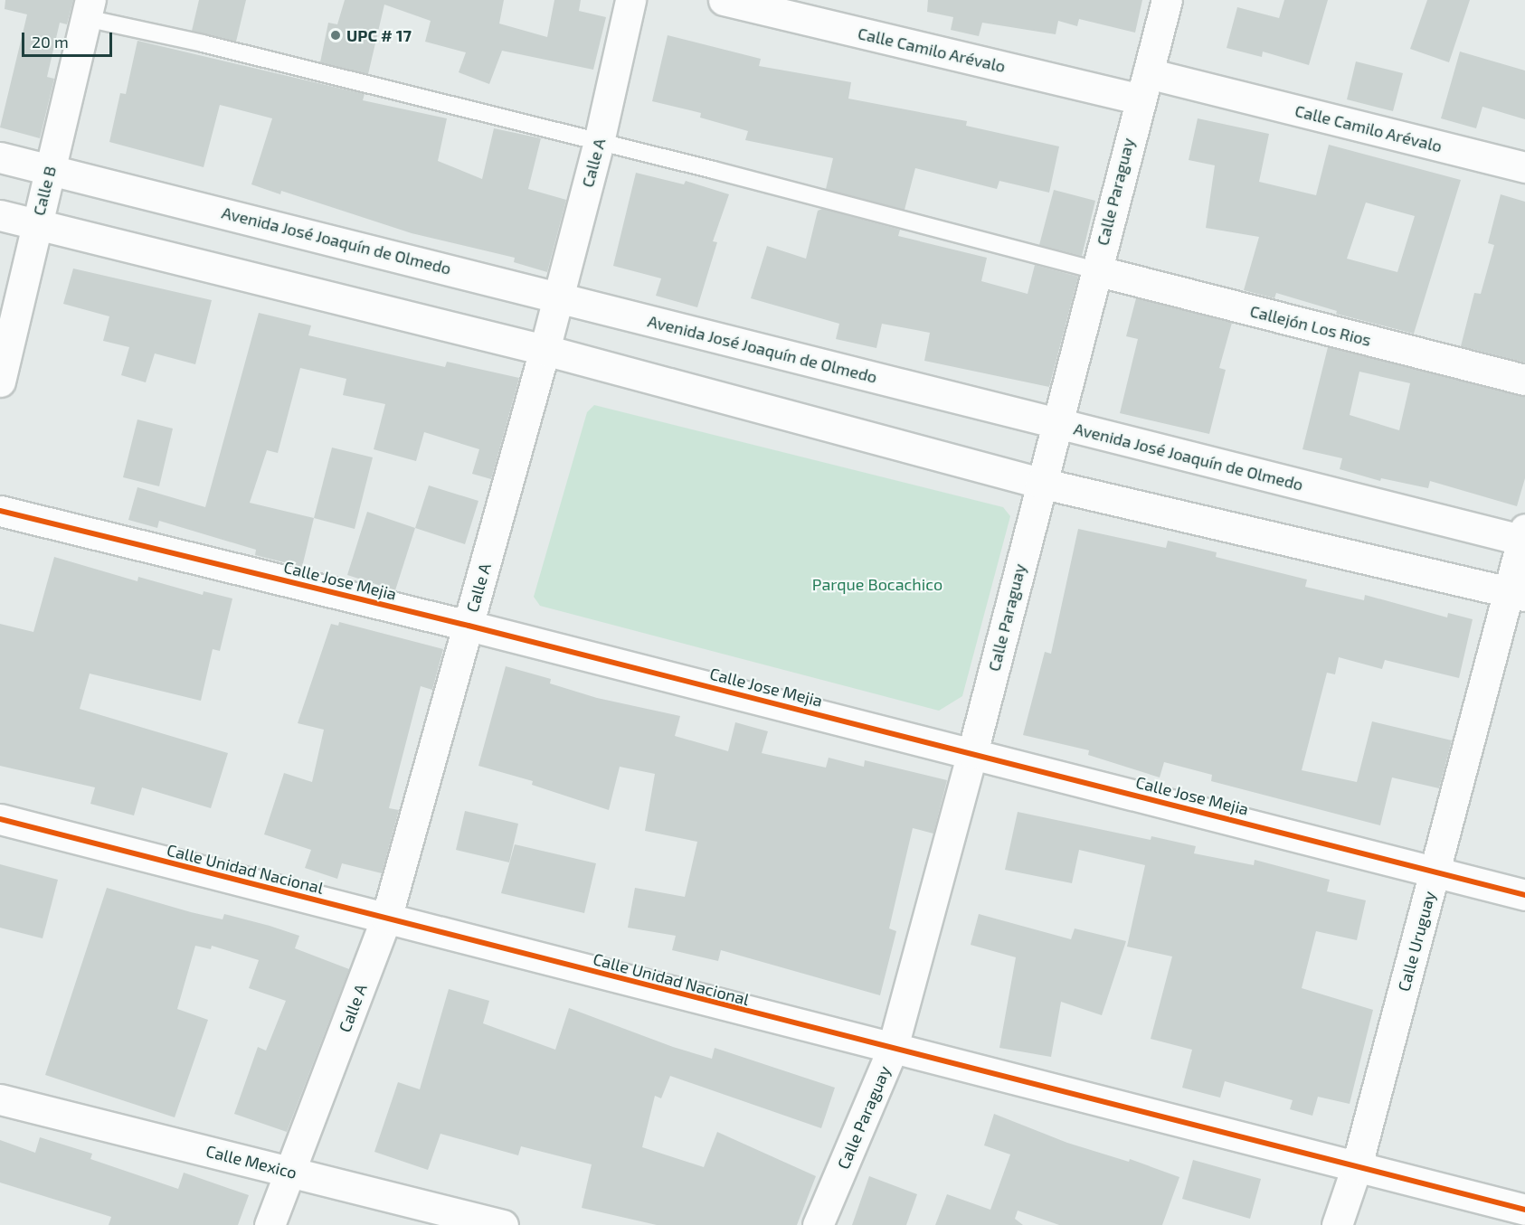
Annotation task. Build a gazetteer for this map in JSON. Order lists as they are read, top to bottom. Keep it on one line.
{"streets":{"street":["Calle Camilo Arévalo","Calle A","Calle B","Calle Paraguay","Avenida José Joaquín de Olmedo","Callejón Los Rios","Calle Jose Mejia","Calle Unidad Nacional","Calle Uruguay","Calle Mexico"]},"crossings":[["Calle Camilo Arévalo","Calle Paraguay"],["Calle A","Avenida José Joaquín de Olmedo"],["Calle A","Calle Jose Mejia"],["Calle A","Calle Unidad Nacional"],["Calle A","Calle Mexico"],["Calle B","Avenida José Joaquín de Olmedo"],["Calle Paraguay","Avenida José Joaquín de Olmedo"],["Calle Paraguay","Callejón Los Rios"],["Calle Paraguay","Calle Jose Mejia"],["Calle Paraguay","Calle Unidad Nacional"],["Avenida José Joaquín de Olmedo","Calle Uruguay"],["Calle Jose Mejia","Calle Uruguay"],["Calle Unidad Nacional","Calle Uruguay"]],"parks":["Parque Bocachico"],"places":["UPC # 17"],"scale_bar":"20 m"}
